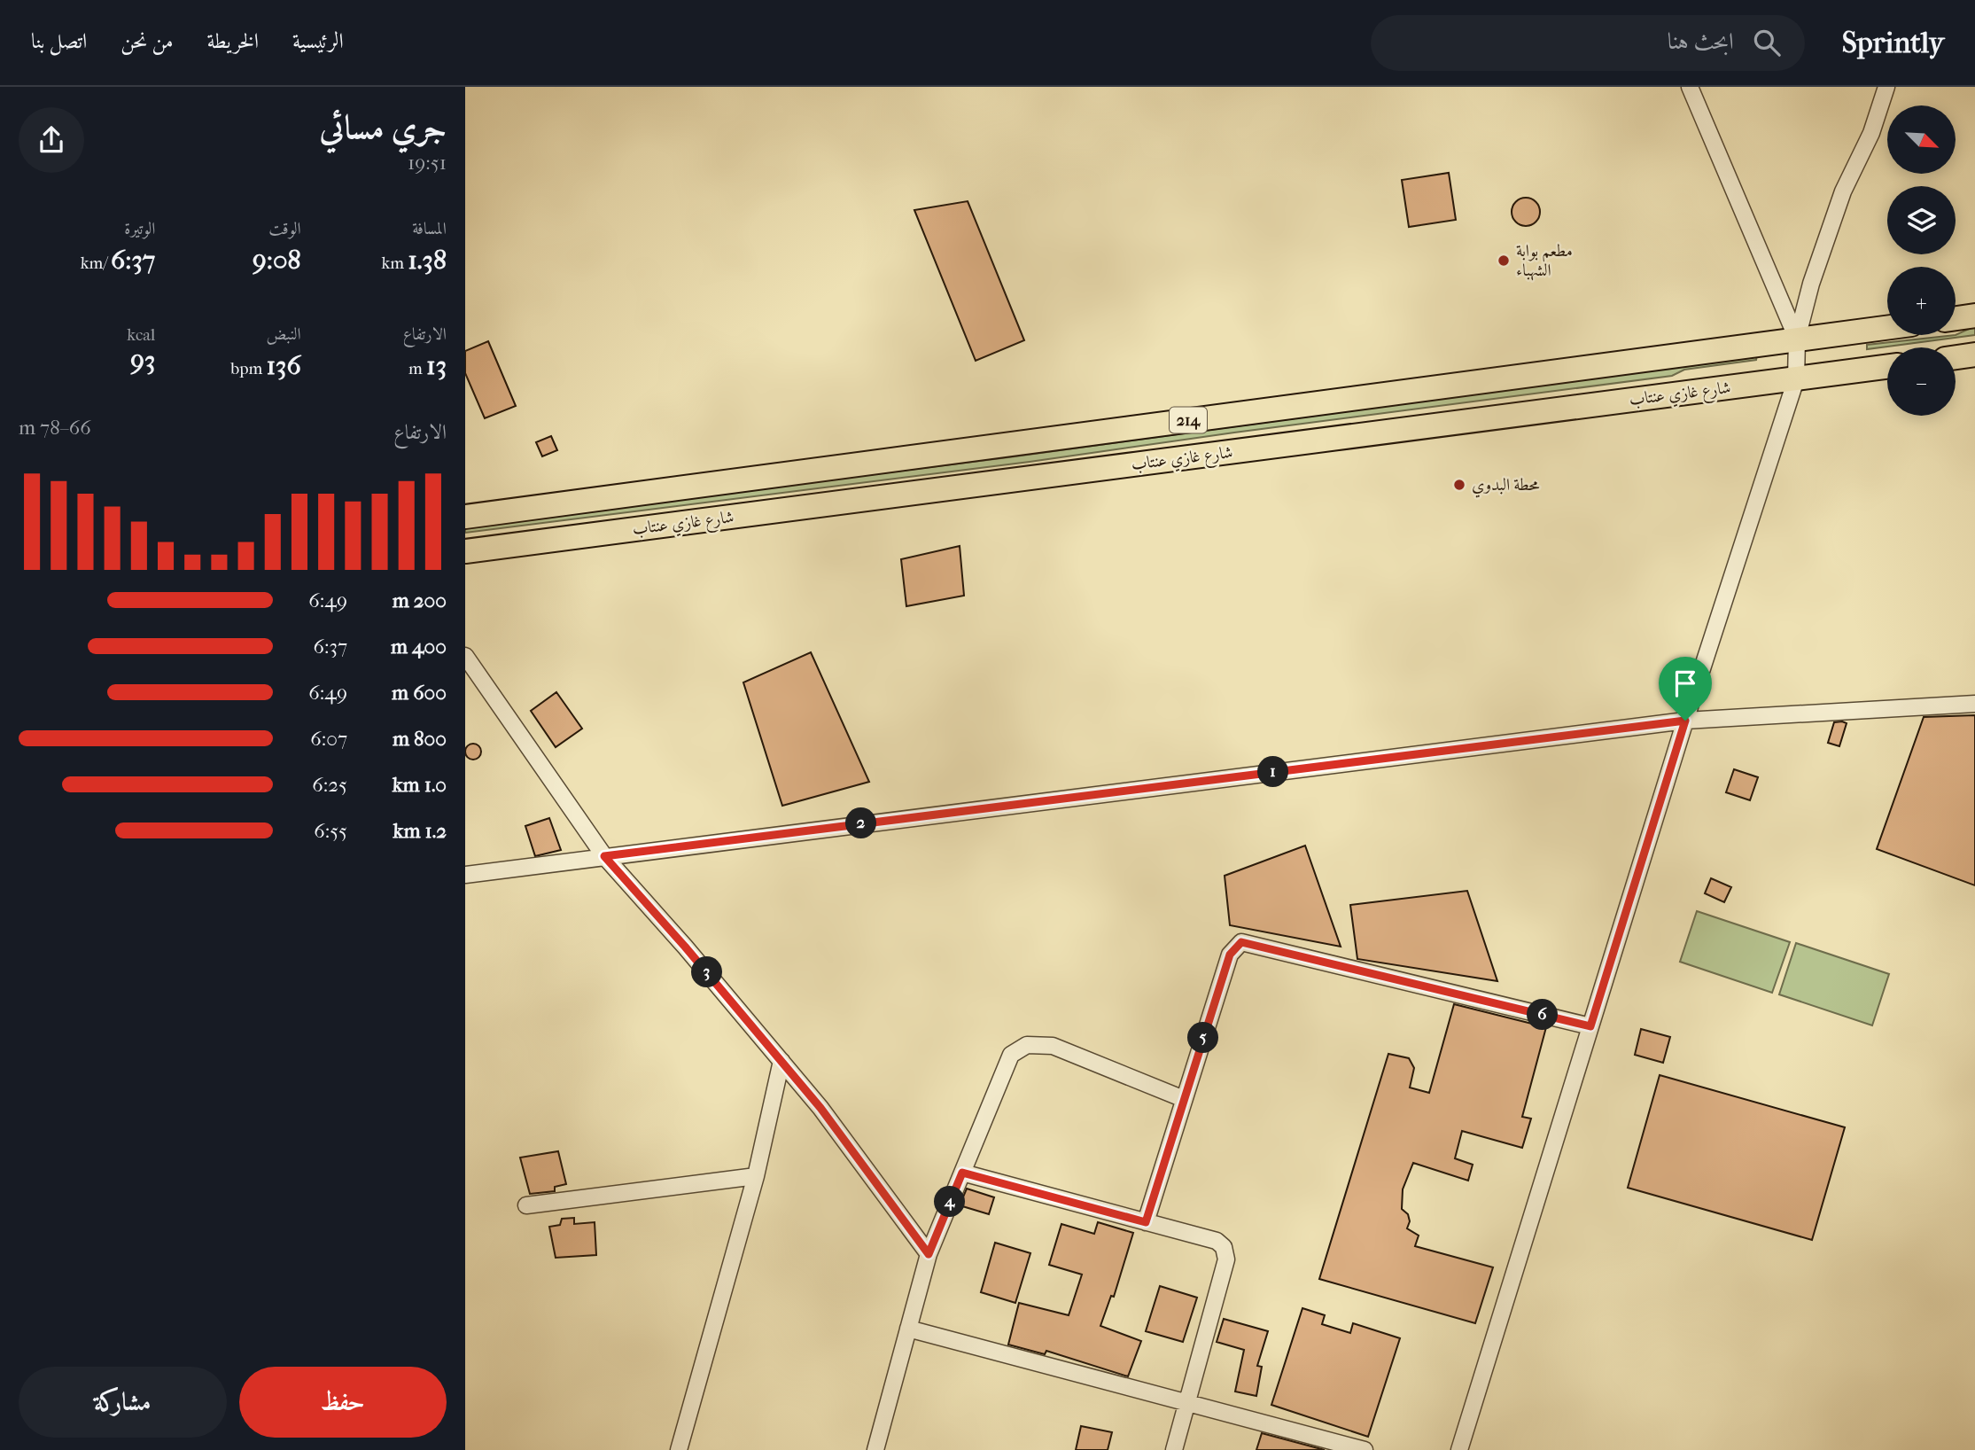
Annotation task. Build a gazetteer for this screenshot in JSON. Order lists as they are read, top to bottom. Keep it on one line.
{"streets":{"highway":["شارع غازي عنتاب","214"]},"places":["مطعم بوابة الشهباء","محطة البدوي"],"north":"bottom right","page":{"header":"Sprintly","search":"ابحث هنا","nav":["الرئيسية","الخريطة","من نحن","اتصل بنا"],"heading":["جري مسائي","19:51"],"map_buttons":["+","−"],"stats":[["المسافة","1.38 km"],["الوقت","9:08"],["الوتيرة","6:37 /km"],["الارتفاع","13 m"],["النبض","136 bpm"],["kcal","93"]],"chart":["الارتفاع","66–78 m"],"list":[{"name":"200 m","note":"6:49"},{"name":"400 m","note":"6:37"},{"name":"600 m","note":"6:49"},{"name":"800 m","note":"6:07"},{"name":"1.0 km","note":"6:25"},{"name":"1.2 km","note":"6:55"}],"pins":["1","2","3","6","5","4"],"buttons":["حفظ","مشاركة"]}}
